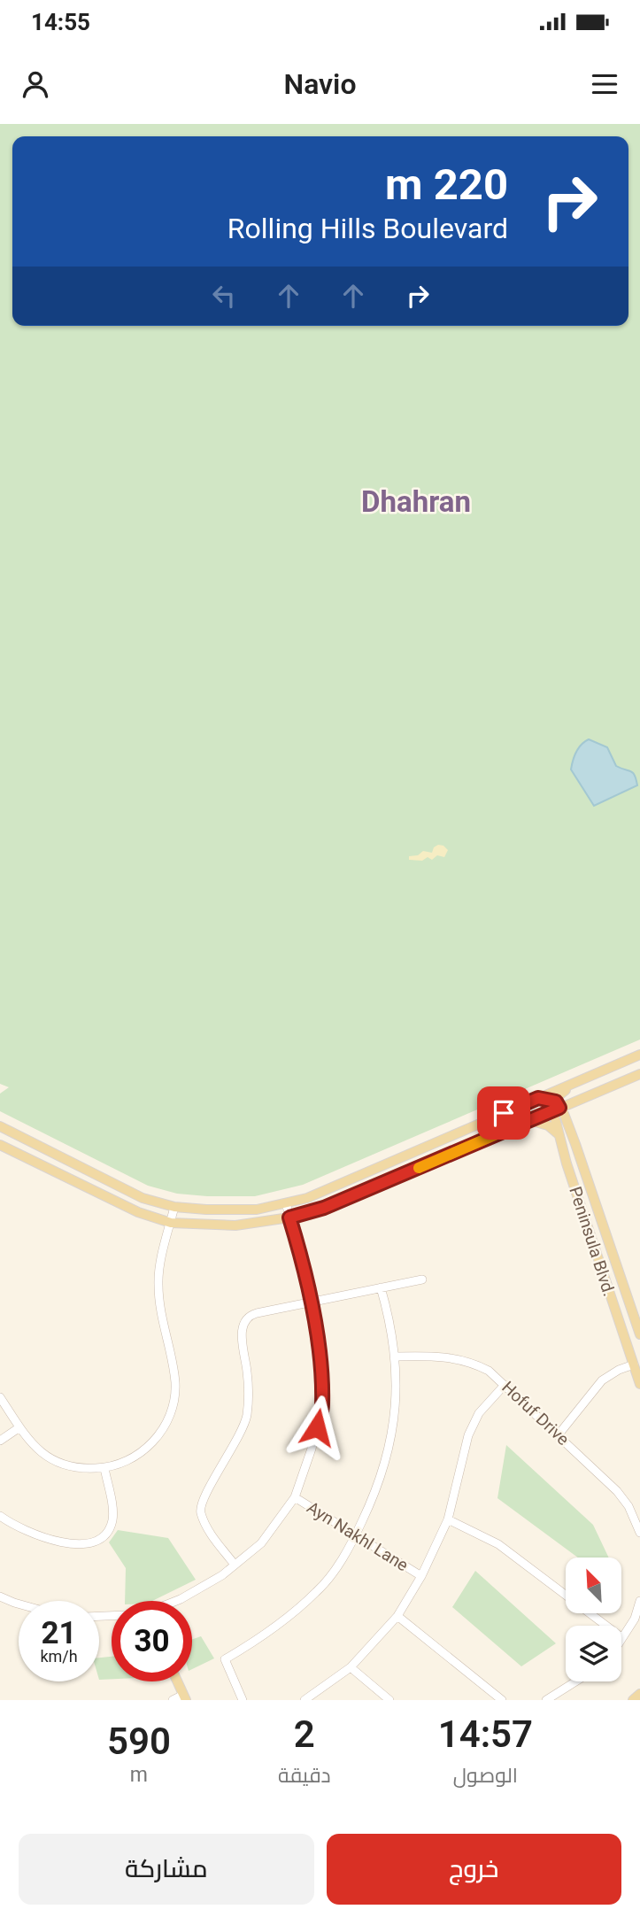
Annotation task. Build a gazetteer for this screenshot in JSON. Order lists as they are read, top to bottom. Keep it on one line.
{"streets":{"main road":["Peninsula Blvd."],"street":["Hofuf Drive","Ayn Nakhl Lane"]},"districts":["Dhahran"],"north":"top left","page":{"status":"14:55","header":"Navio","turn":["220 m","Rolling Hills Boulevard"],"speed":"21 km/h","limit":"30","eta":["14:57","الوصول","2","دقيقة","590","m"],"buttons":["خروج","مشاركة"]}}
